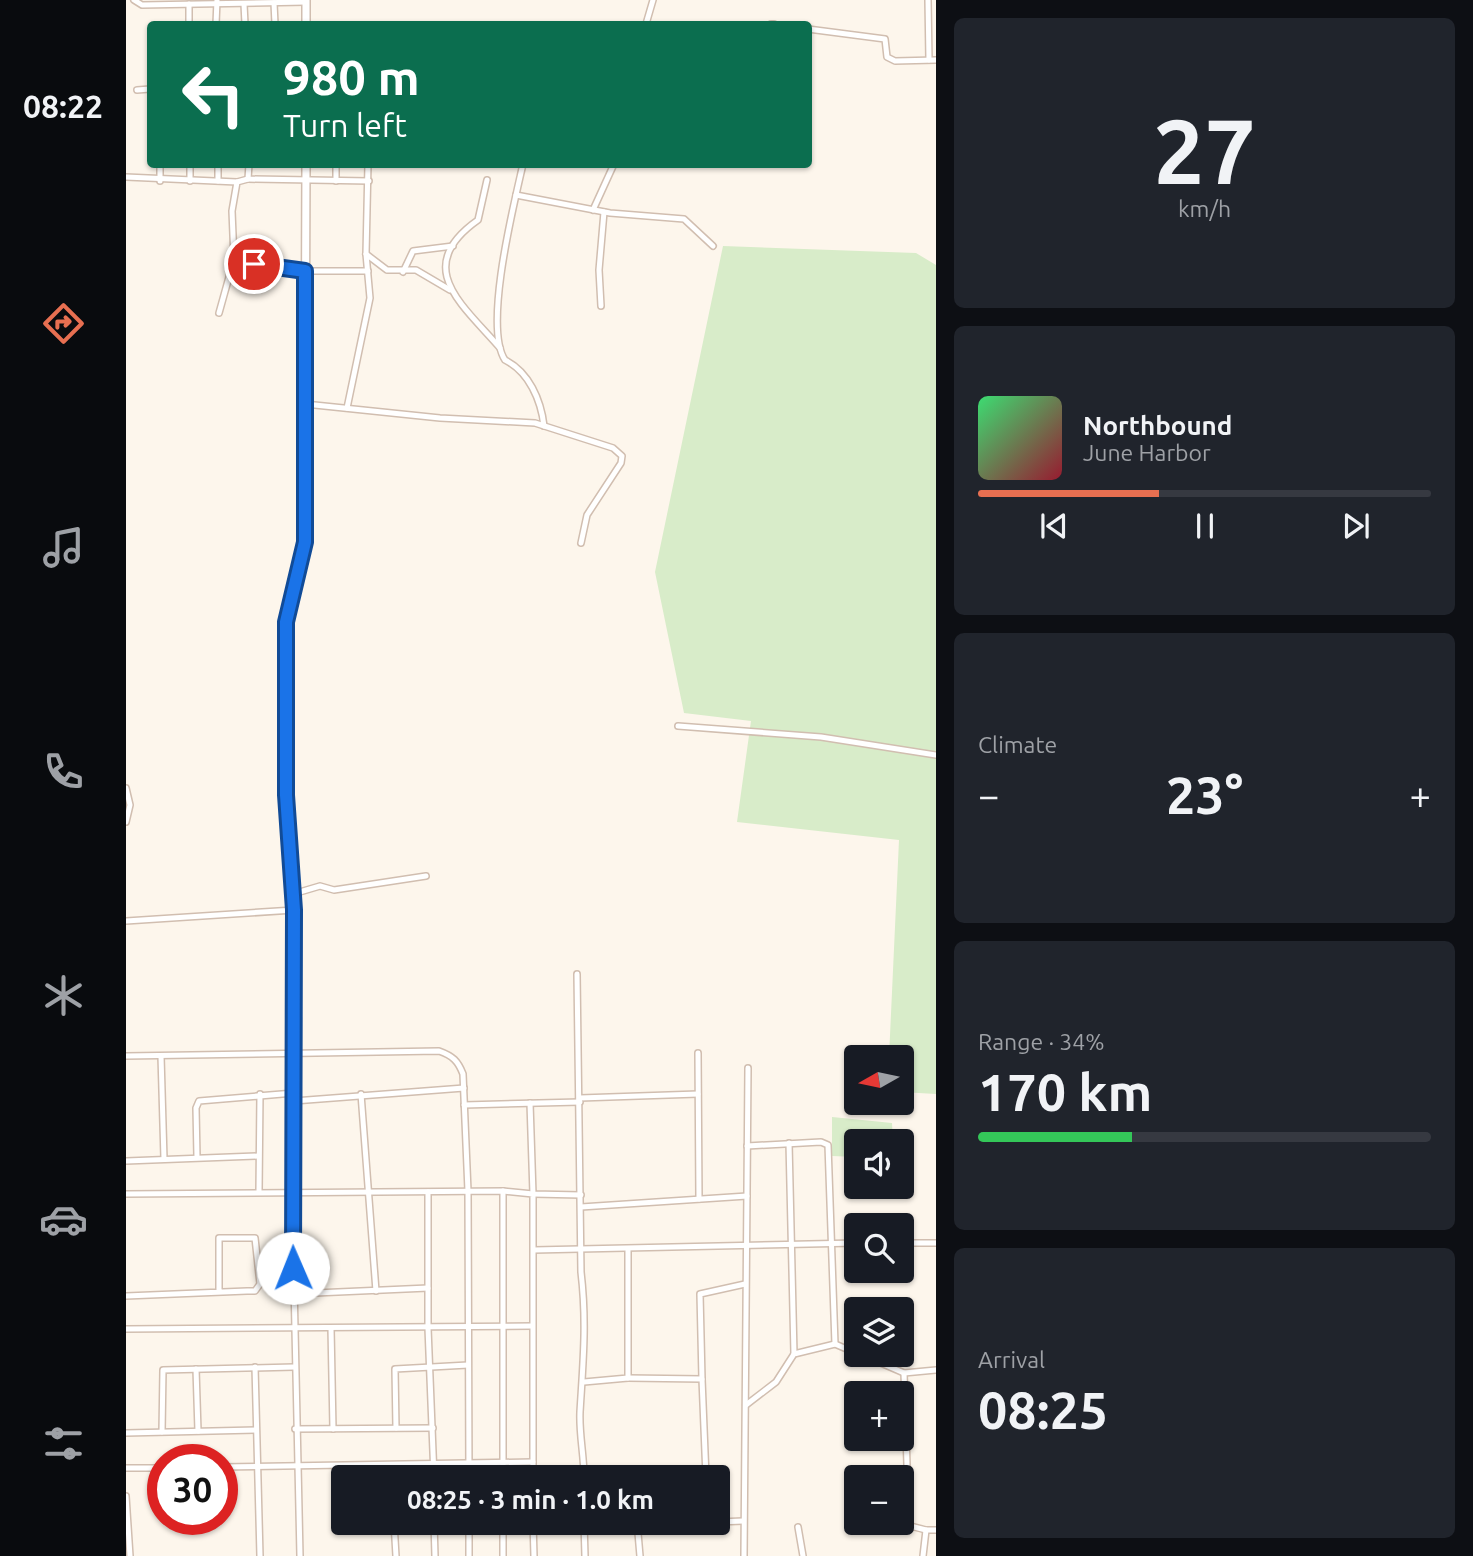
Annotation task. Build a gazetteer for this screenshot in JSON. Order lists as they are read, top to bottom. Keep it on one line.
{"north":"left","page":{"tabs":"08:22","tile":[["27","km/h"],"Climate",["Range · 34%","170 km"],["Arrival","08:25"]],"turn":["980 m","Turn left"],"song":["Northbound","June Harbor"],"heat":["−","23°","+"],"map_buttons":["+","−"],"limit":"30","trip":"08:25 · 3 min · 1.0 km"}}
